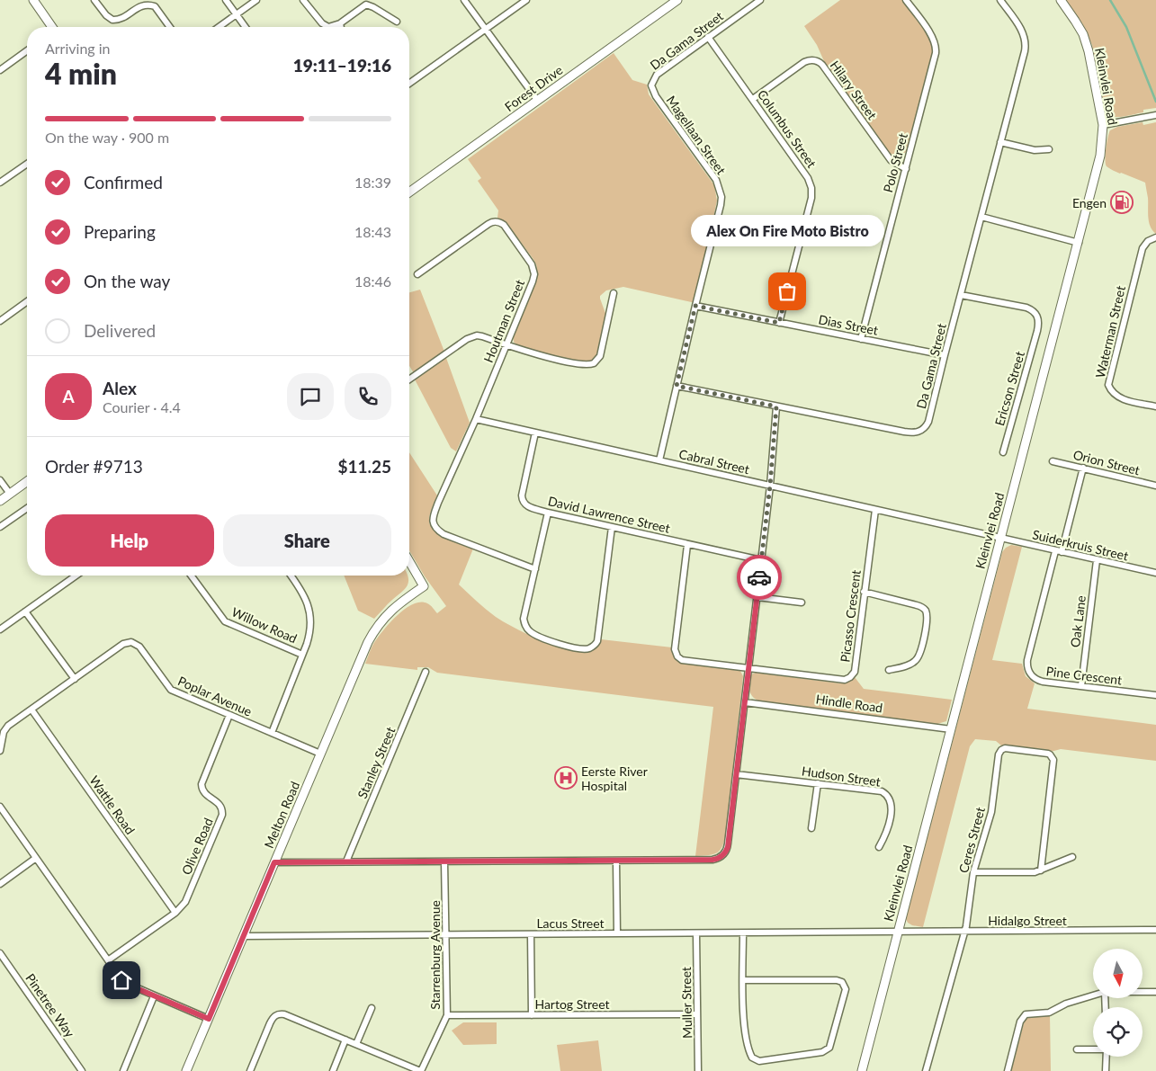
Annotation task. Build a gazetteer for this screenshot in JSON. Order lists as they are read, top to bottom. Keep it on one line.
{"streets":{"street":["Da Gama Street","Kleinvlei Road","Forest Drive","Hilary Street","Columbus Street","Magellaan Street","Polo Street","Houtman Street","Dias Street","Waterman Street","Ericson Street","Cabral Street","Orion Street","David Lawrence Street","Suiderkruis Street","Picasso Crescent","Oak Lane","Willow Road","Pine Crescent","Poplar Avenue","Hindle Road","Stanley Street","Hudson Street","Wattle Road","Melton Road","Ceres Street","Olive Road","Hidalgo Street","Lacus Street","Starrenburg Avenue","Muller Street","Hartog Street","Pinetree Way"]},"crossings":[["Da Gama Street","Columbus Street"],["Da Gama Street","Magellaan Street"],["Da Gama Street","Dias Street"],["Da Gama Street","Ericson Street"],["Kleinvlei Road","Cabral Street"],["Kleinvlei Road","Suiderkruis Street"],["Kleinvlei Road","Hindle Road"],["Kleinvlei Road","Hidalgo Street"],["Kleinvlei Road","Lacus Street"],["Hilary Street","Columbus Street"],["Hilary Street","Polo Street"],["Columbus Street","Dias Street"],["Magellaan Street","Dias Street"],["Magellaan Street","Cabral Street"],["Polo Street","Dias Street"],["Houtman Street","Cabral Street"],["Cabral Street","David Lawrence Street"],["Cabral Street","Suiderkruis Street"],["Cabral Street","Picasso Crescent"],["David Lawrence Street","Picasso Crescent"],["Suiderkruis Street","Oak Lane"],["Suiderkruis Street","Pine Crescent"],["Oak Lane","Pine Crescent"],["Poplar Avenue","Wattle Road"],["Poplar Avenue","Melton Road"],["Poplar Avenue","Olive Road"],["Wattle Road","Olive Road"],["Melton Road","Lacus Street"],["Ceres Street","Hidalgo Street"],["Hidalgo Street","Lacus Street"],["Lacus Street","Starrenburg Avenue"],["Lacus Street","Muller Street"],["Starrenburg Avenue","Hartog Street"],["Muller Street","Hartog Street"]],"places":{"fuel station":["Engen"],"other":["Alex On Fire Moto Bistro"],"hospital":["Eerste River Hospital"]},"north":"bottom","page":{"heading":["4 min","Arriving in","19:11–19:16"],"panel":["Alex","Courier · 4.4","Order #9713","$11.25"],"bar":"On the way · 900 m","list":[["Confirmed","18:39"],["Preparing","18:43"],["On the way","18:46"],"Delivered"],"bubble":"Alex On Fire Moto Bistro","round":"A","buttons":["Help","Share"]}}
